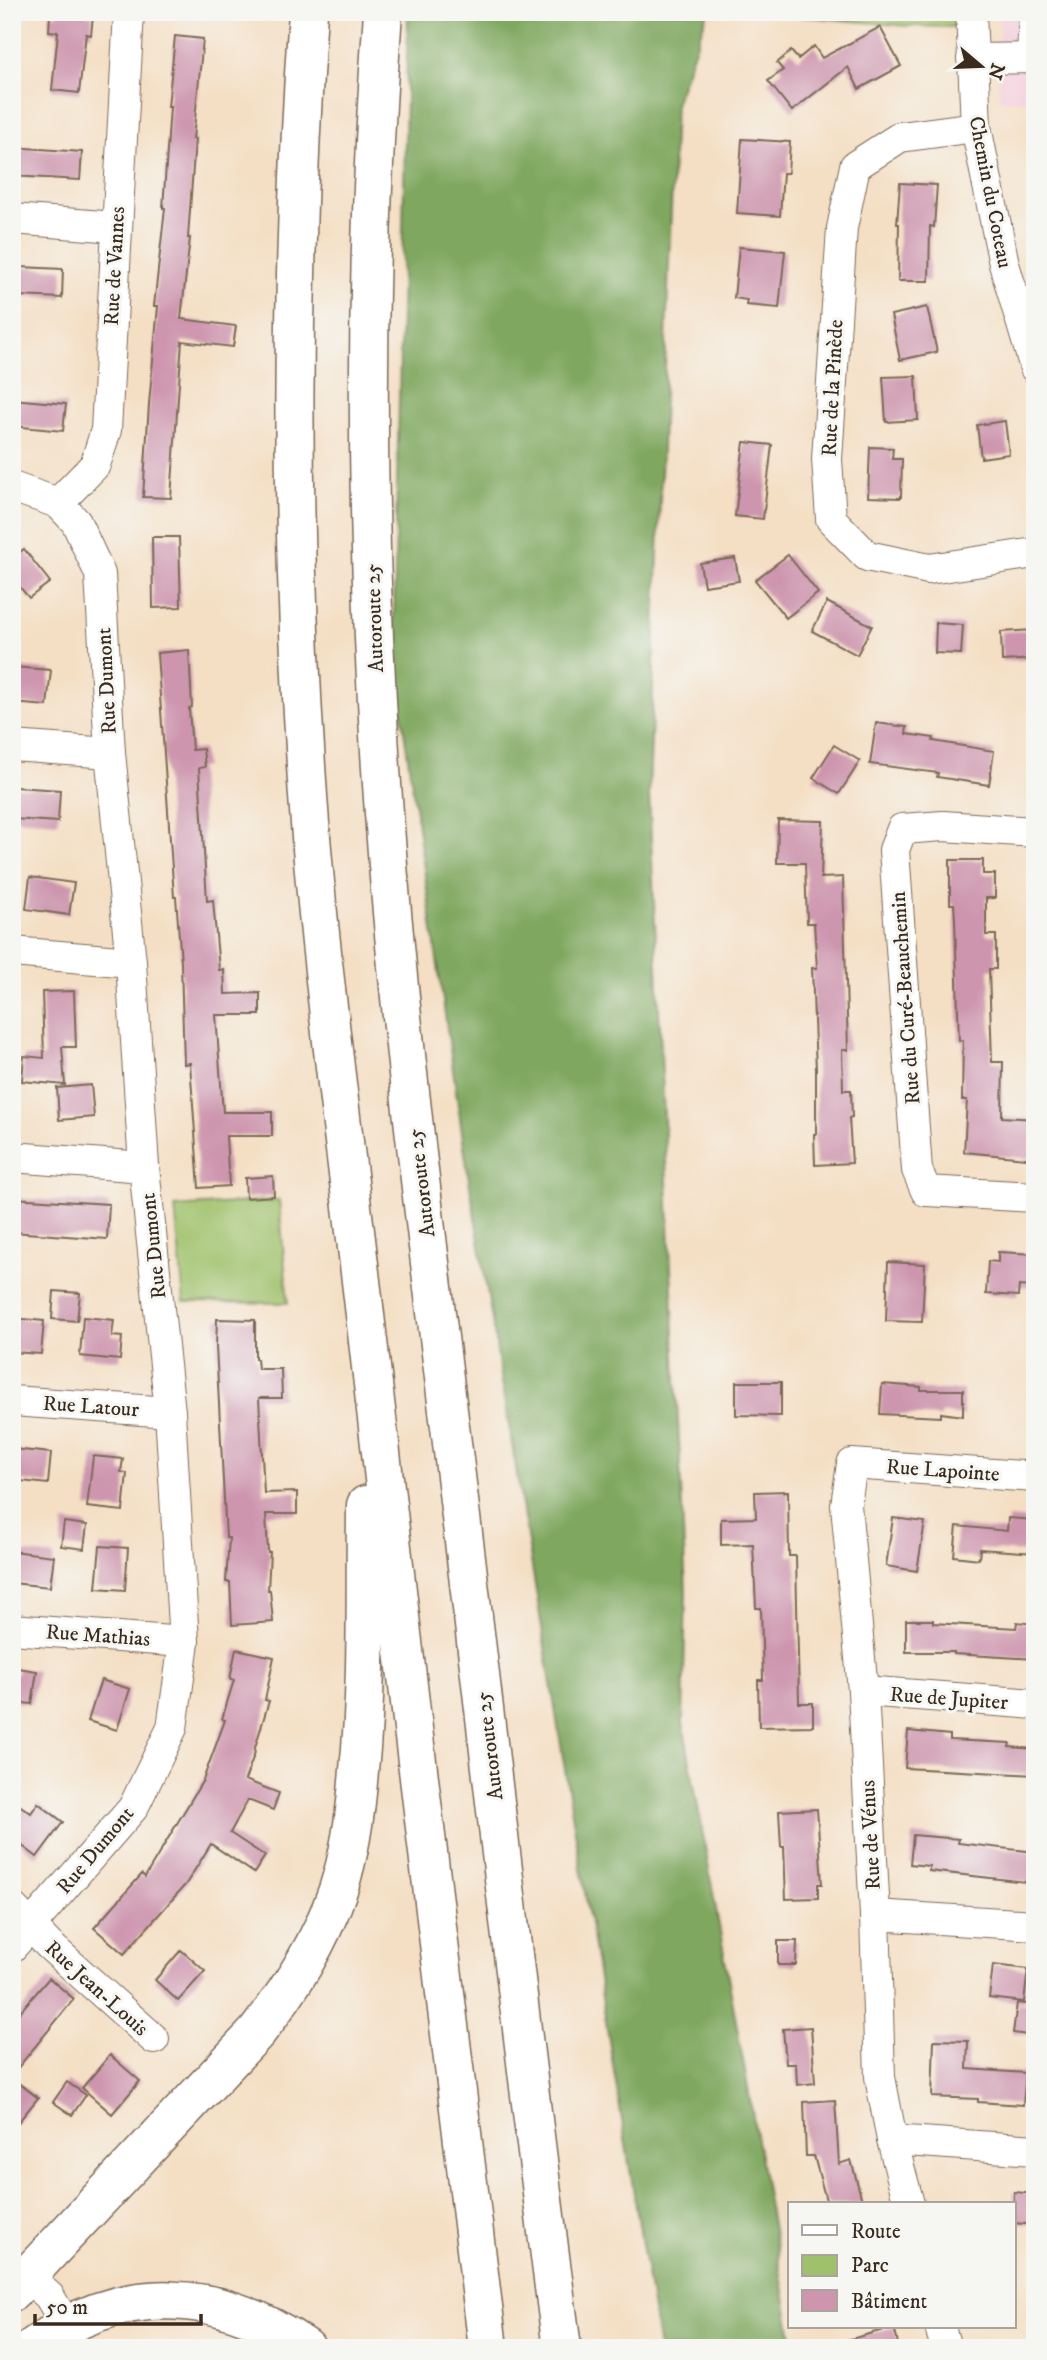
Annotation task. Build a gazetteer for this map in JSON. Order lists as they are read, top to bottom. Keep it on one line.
{"streets":{"highway":["Autoroute 25"],"street":["Chemin du Coteau","Rue de Vannes","Rue de la Pinède","Rue Dumont","Rue du Curé-Beauchemin","Rue Latour","Rue Lapointe","Rue Mathias","Rue de Jupiter","Rue de Vénus","Rue Jean-Louis"]},"crossings":[["Chemin du Coteau","Rue de la Pinède"],["Rue de Vannes","Rue Dumont"],["Rue Dumont","Rue Latour"],["Rue Dumont","Rue Mathias"],["Rue Dumont","Rue Jean-Louis"],["Rue Lapointe","Rue de Vénus"],["Rue de Jupiter","Rue de Vénus"]],"legend":["Route","Parc","Bâtiment"],"scale_bar":"50 m","north":"right"}
